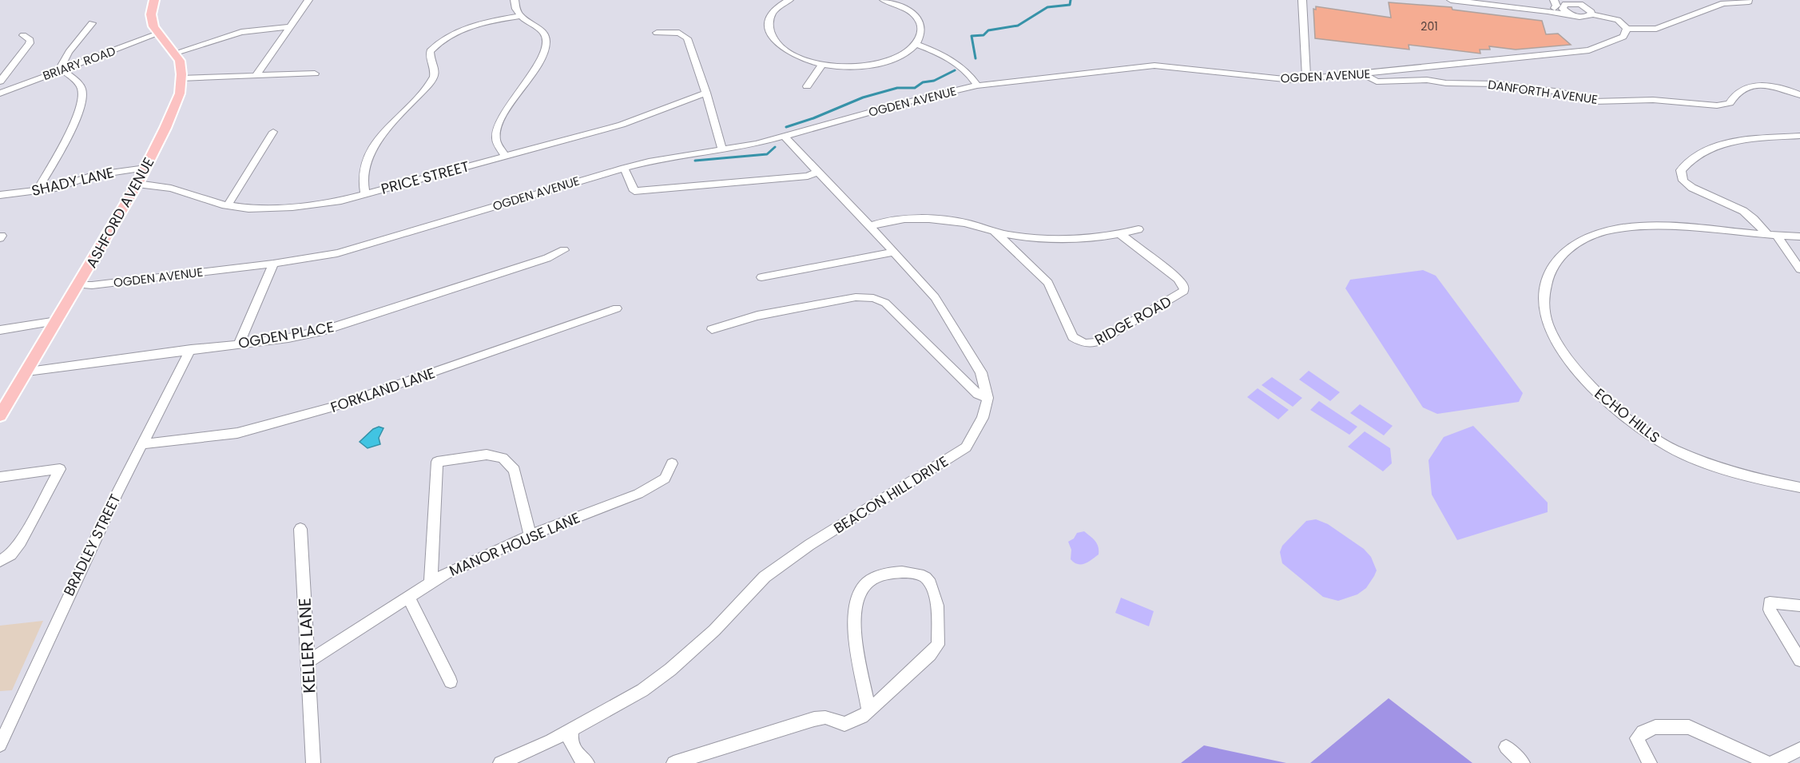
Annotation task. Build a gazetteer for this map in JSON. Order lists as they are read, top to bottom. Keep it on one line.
{"streets":{"main road":["ASHFORD AVENUE"],"street":["BRIARY ROAD","OGDEN AVENUE","DANFORTH AVENUE","PRICE STREET","SHADY LANE","RIDGE ROAD","OGDEN PLACE","FORKLAND LANE","ECHO HILLS","BEACON HILL DRIVE","MANOR HOUSE LANE","BRADLEY STREET","KELLER LANE"]},"crossings":[["BRIARY ROAD","ASHFORD AVENUE"],["OGDEN AVENUE","DANFORTH AVENUE"],["OGDEN AVENUE","ASHFORD AVENUE"],["OGDEN AVENUE","BEACON HILL DRIVE"],["PRICE STREET","ASHFORD AVENUE"],["SHADY LANE","ASHFORD AVENUE"],["ASHFORD AVENUE","OGDEN PLACE"],["OGDEN PLACE","BRADLEY STREET"],["FORKLAND LANE","BRADLEY STREET"],["MANOR HOUSE LANE","KELLER LANE"]],"house_numbers":["201"]}
